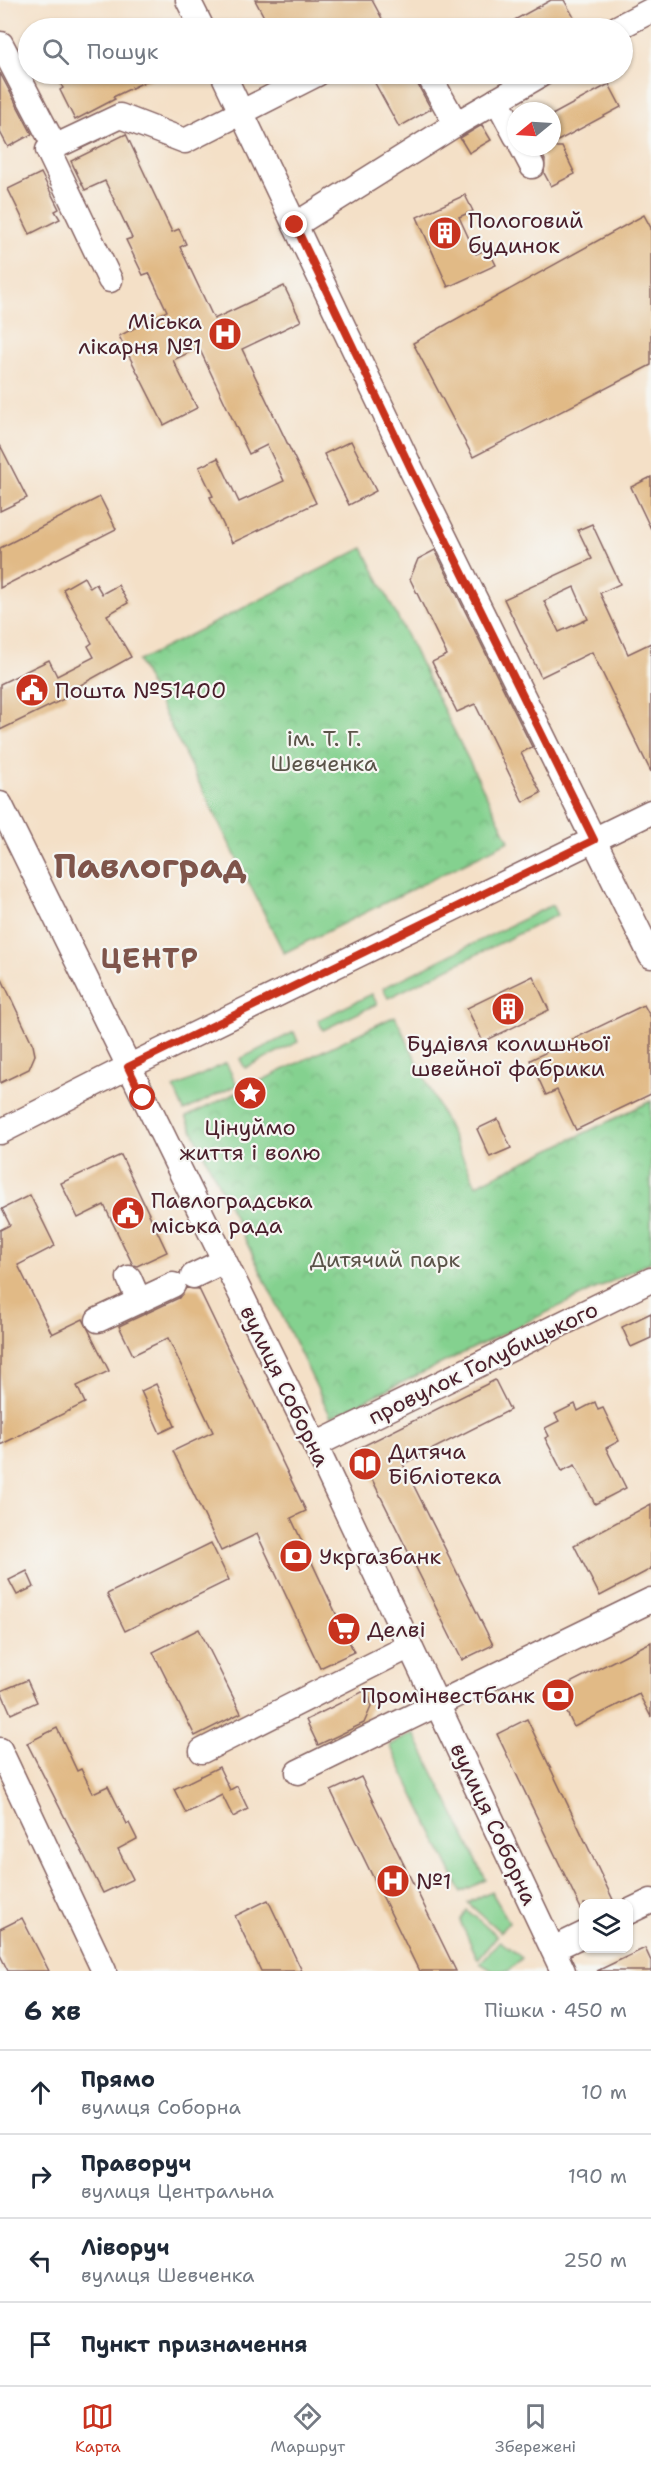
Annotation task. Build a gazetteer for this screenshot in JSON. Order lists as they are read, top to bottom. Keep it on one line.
{"streets":{"street":["провулок Голубицького","вулиця Соборна"]},"crossings":[["провулок Голубицького","вулиця Соборна"]],"districts":["Павлоград","ЦЕНТР"],"parks":["ім. Т. Г. Шевченка","Дитячий парк"],"places":{"building":["Пологовий будинок","Будівля колишньої швейної фабрики"],"hospital":["Міська лікарня №1","№1"],"public building":["Пошта №51400","Павлоградська міська рада"],"place":["Цінуймо життя і волю"],"library":["Дитяча Бiблiотека"],"bank":["Укргазбанк","Промінвестбанк"],"supermarket":["Делві"]},"north":"left","page":{"search":"Пошук","heading":["6 хв","Пішки · 450 m"],"list":[["Прямо","вулиця Соборна","10 m"],["Праворуч","вулиця Центральна","190 m"],["Ліворуч","вулиця Шевченка","250 m"],"Пункт призначення"],"nav":["Карта","Маршрут","Збережені"]}}
